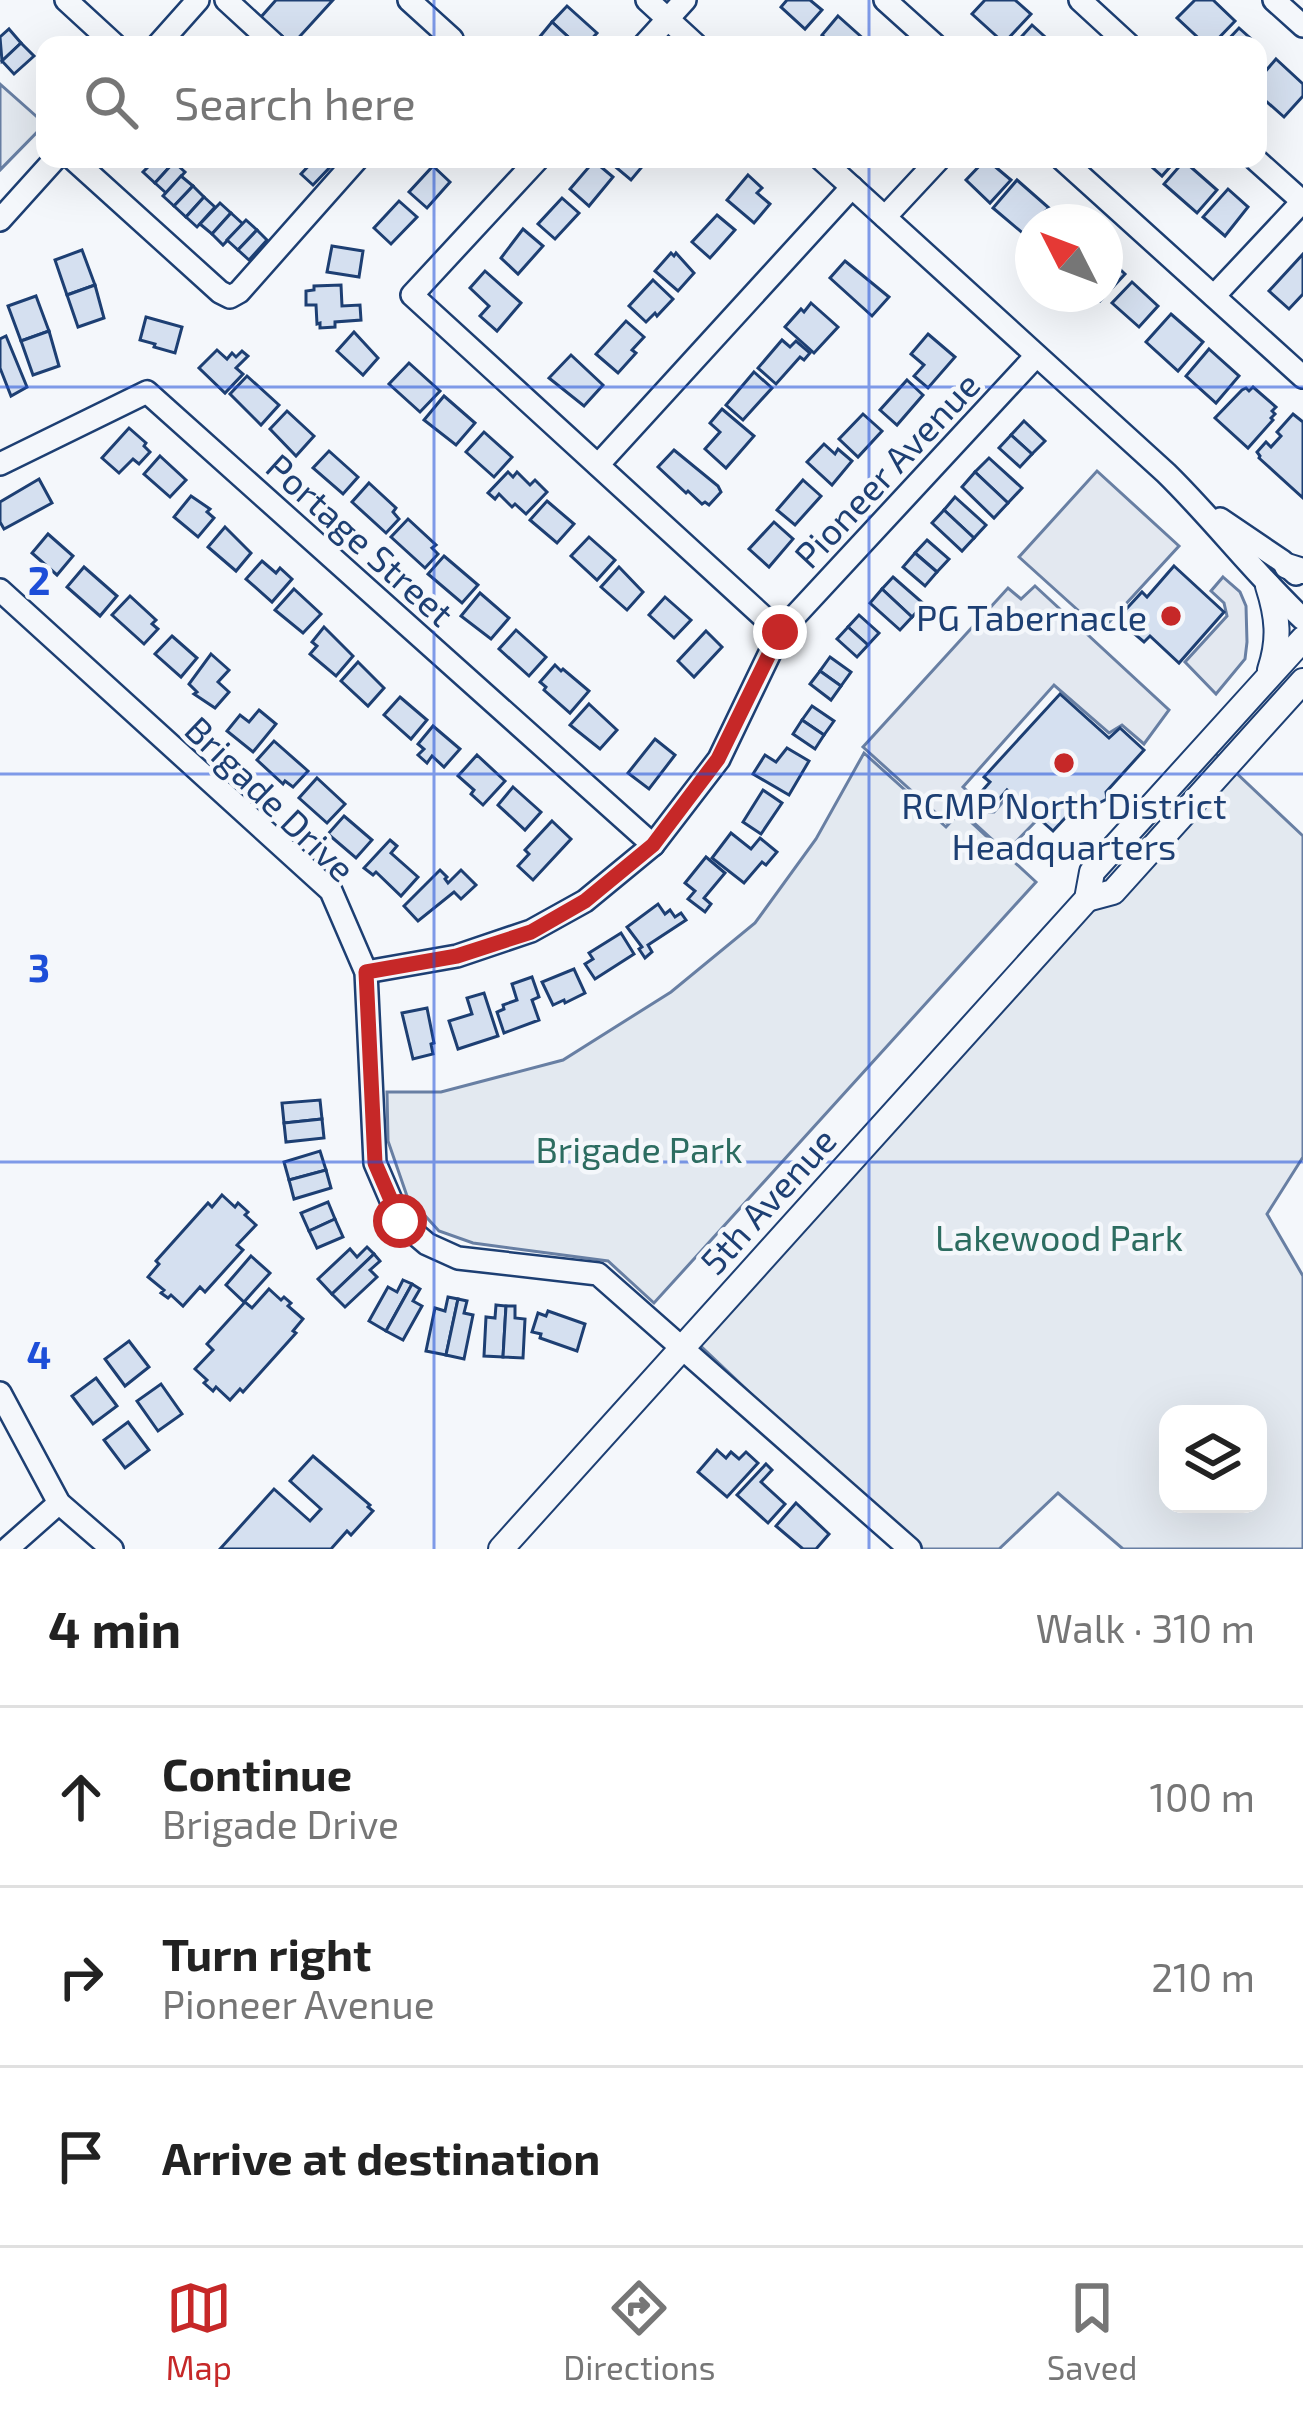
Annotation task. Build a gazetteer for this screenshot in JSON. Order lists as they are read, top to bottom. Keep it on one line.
{"streets":{"main road":["5th Avenue"],"street":["Pioneer Avenue","Portage Street","Brigade Drive"]},"crossings":[["Pioneer Avenue","Portage Street"],["Pioneer Avenue","Brigade Drive"],["Brigade Drive","5th Avenue"]],"parks":["Brigade Park","Lakewood Park"],"places":["PG Tabernacle","RCMP North District Headquarters"],"north":"top left","page":{"search":"Search here","heading":["4 min","Walk · 310 m"],"list":[["Continue","Brigade Drive","100 m"],["Turn right","Pioneer Avenue","210 m"],"Arrive at destination"],"nav":["Map","Directions","Saved"]},"grid":{"rows":["2","3","4"]}}
